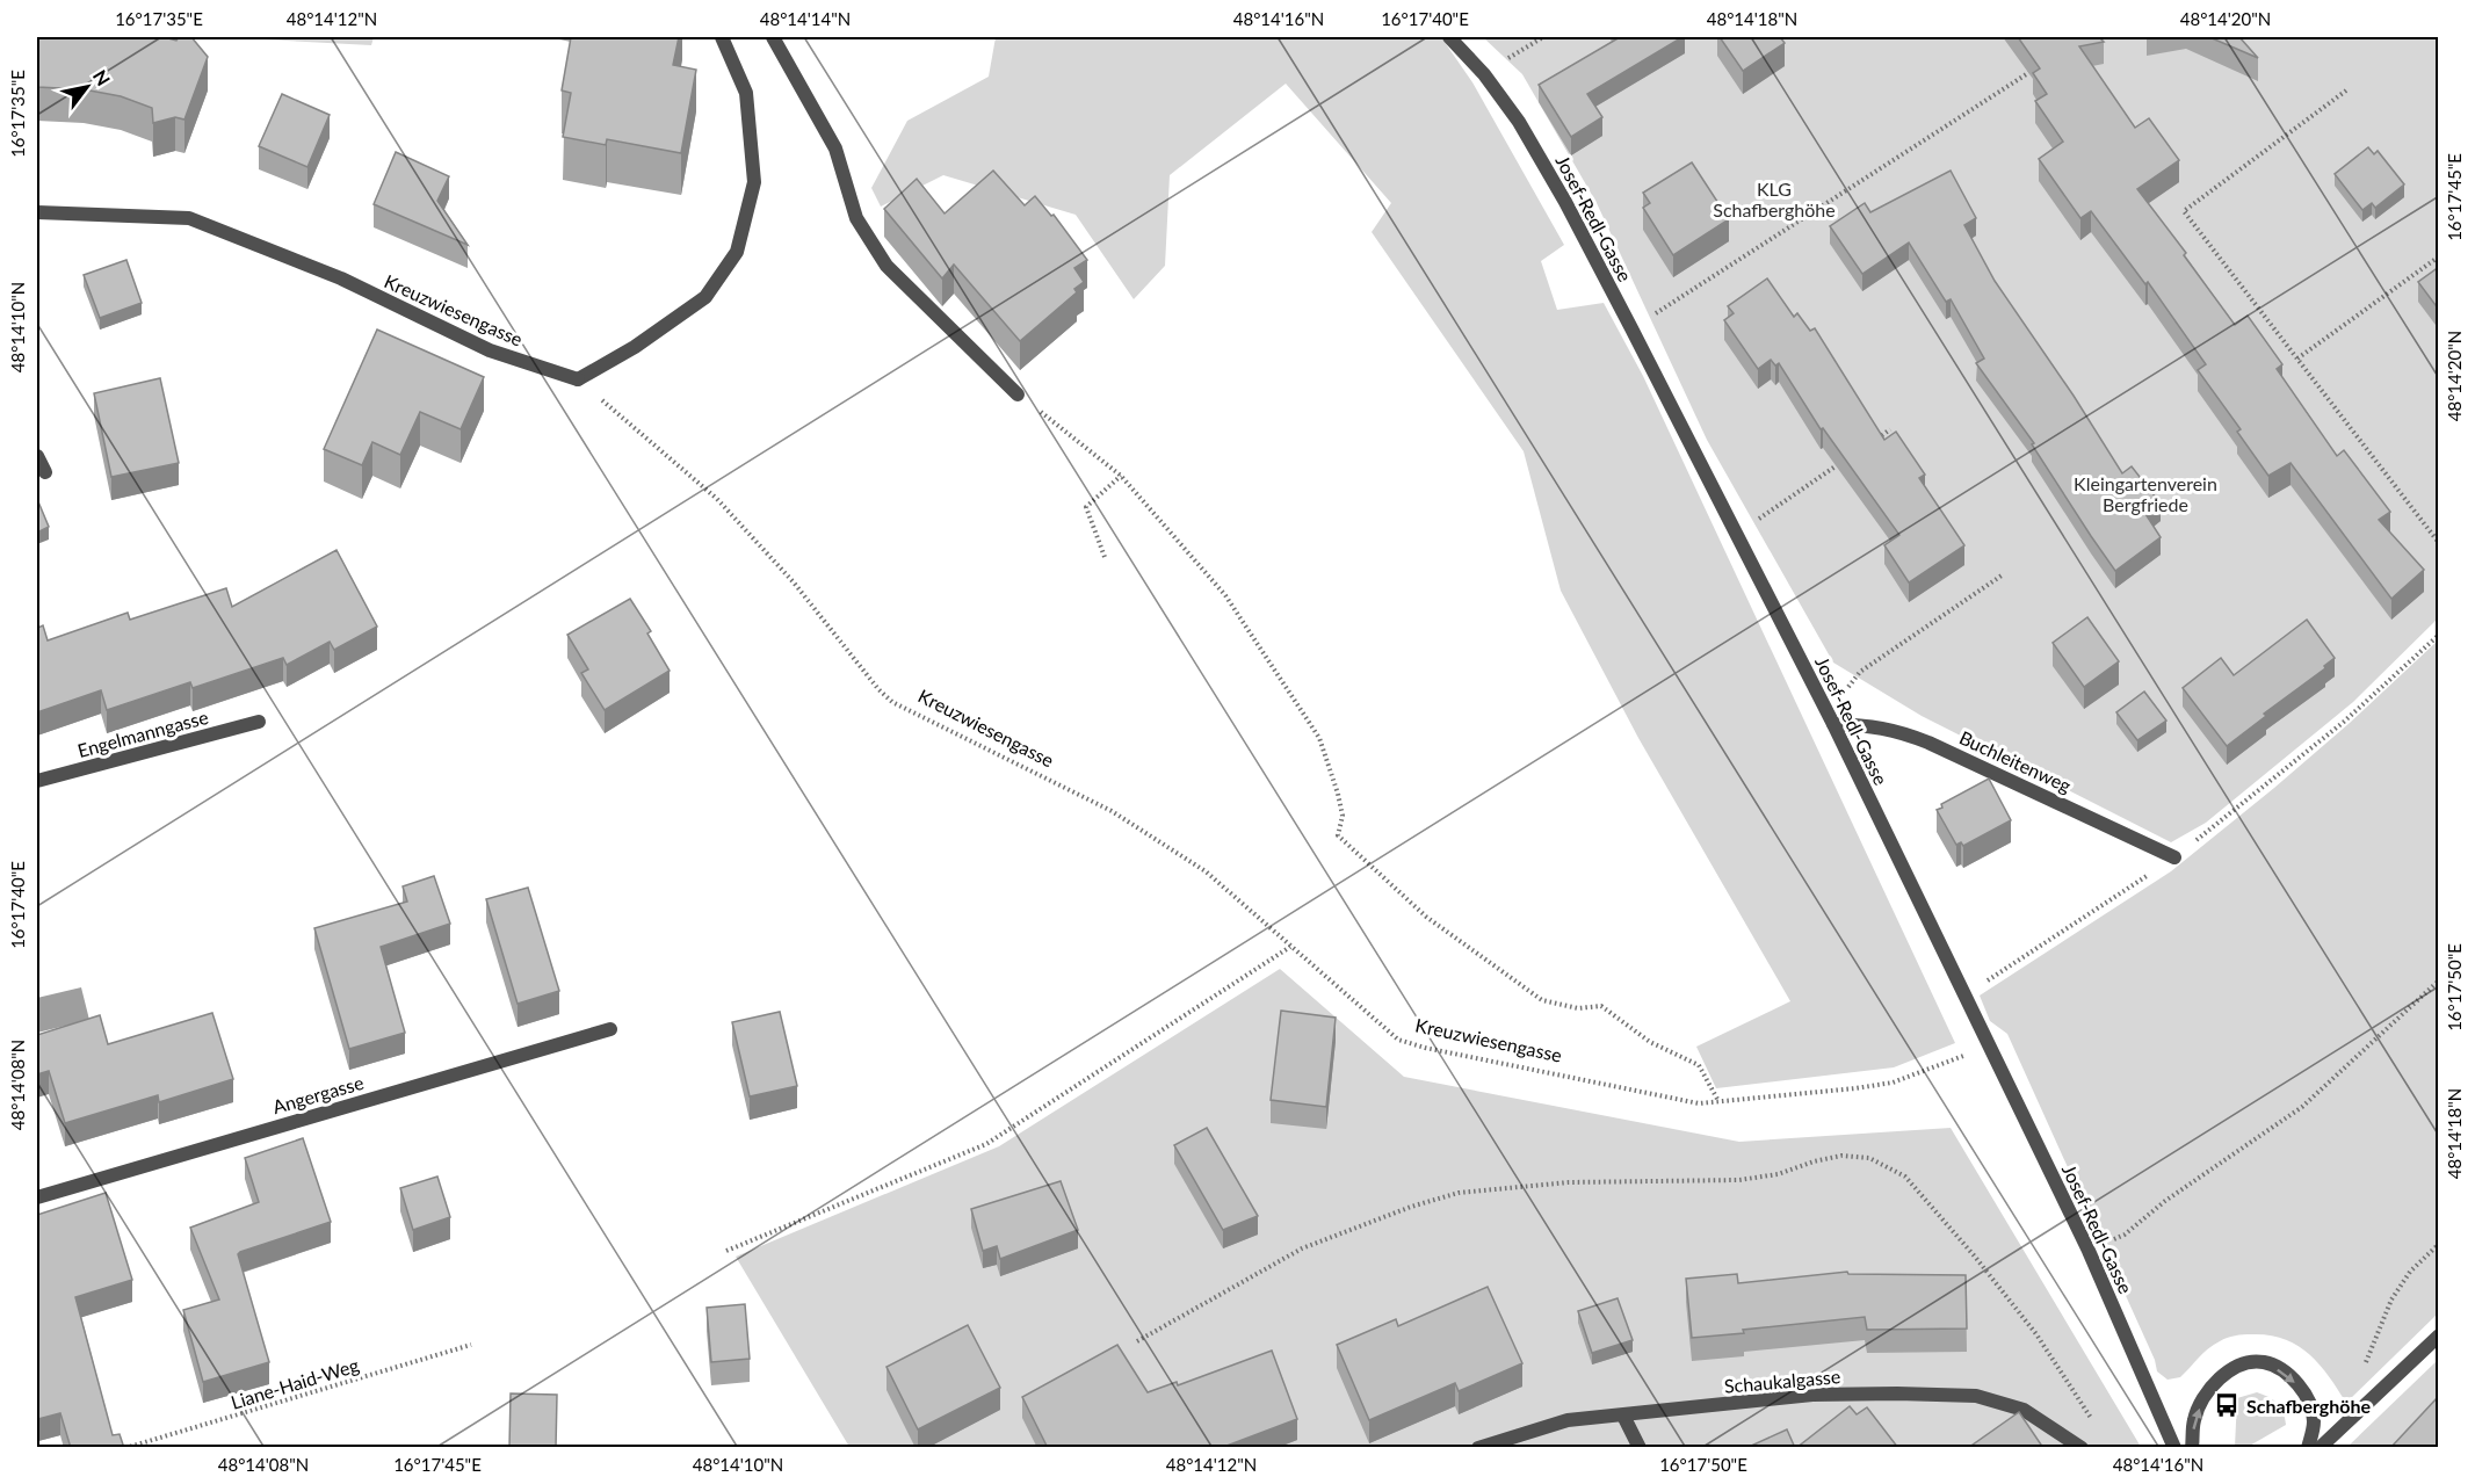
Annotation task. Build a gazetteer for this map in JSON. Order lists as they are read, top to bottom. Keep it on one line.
{"streets":{"street":["Josef-Redl-Gasse","Kreuzwiesengasse","Engelmanngasse","Buchleitenweg","Angergasse","Schaukalgasse"],"path":["Liane-Haid-Weg"]},"crossings":[["Josef-Redl-Gasse","Kreuzwiesengasse"],["Josef-Redl-Gasse","Buchleitenweg"]],"parks":["KLG Schafberghöhe","Kleingartenverein Bergfriede"],"places":{"bus stop":["Schafberghöhe"]},"north":"top right","coordinates":["16°17'35\"E","48°14'12\"N","48°14'14\"N","48°14'16\"N","16°17'40\"E","48°14'18\"N","48°14'20\"N","16°17'45\"E","48°14'10\"N","16°17'50\"E","48°14'08\"N"]}
